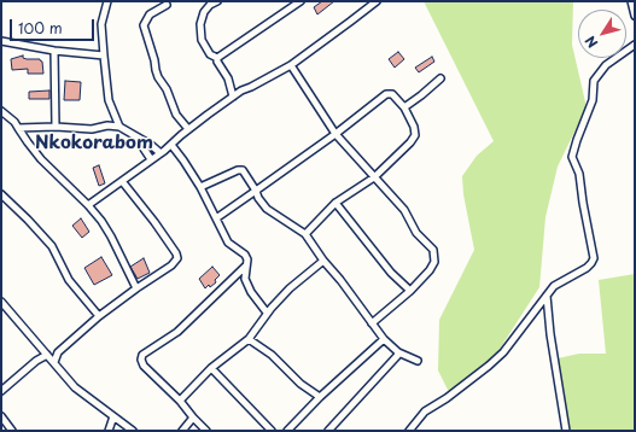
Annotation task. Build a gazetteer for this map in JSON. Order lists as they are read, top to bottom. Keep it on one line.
{"districts":["Nkokorabom"],"scale_bar":"100 m","north":"bottom left"}
